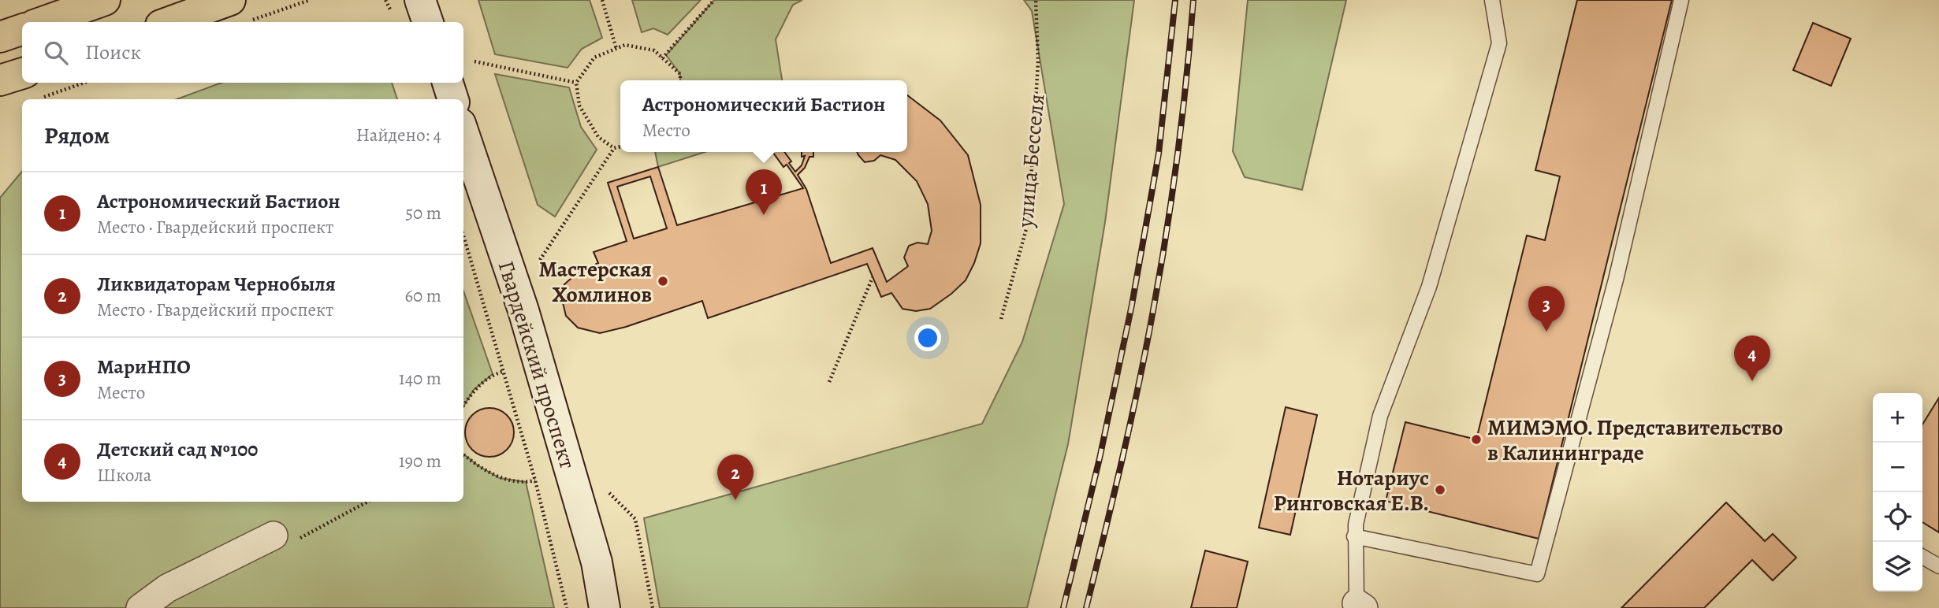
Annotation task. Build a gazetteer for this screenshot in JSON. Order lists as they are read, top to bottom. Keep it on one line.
{"streets":{"main road":["Гвардейский проспект"],"path":["улица Бесселя"]},"places":["Мастерская Хомлинов","МИМЭМО. Представительство в Калининграде","Нотариус Ринговская Е.В."],"page":{"search":"Поиск","popup":["Астрономический Бастион","Место"],"heading":["Рядом","Найдено: 4"],"pins":["1","3","4","2"],"list":[{"mark":"1","name":"Астрономический Бастион","note":"Место · Гвардейский проспект","value":"50 m"},{"mark":"2","name":"Ликвидаторам Чернобыля","note":"Место · Гвардейский проспект","value":"60 m"},{"mark":"3","name":"МариНПО","note":"Место","value":"140 m"},{"mark":"4","name":"Детский сад №100","note":"Школа","value":"190 m"}],"map_buttons":["+","−"]}}
